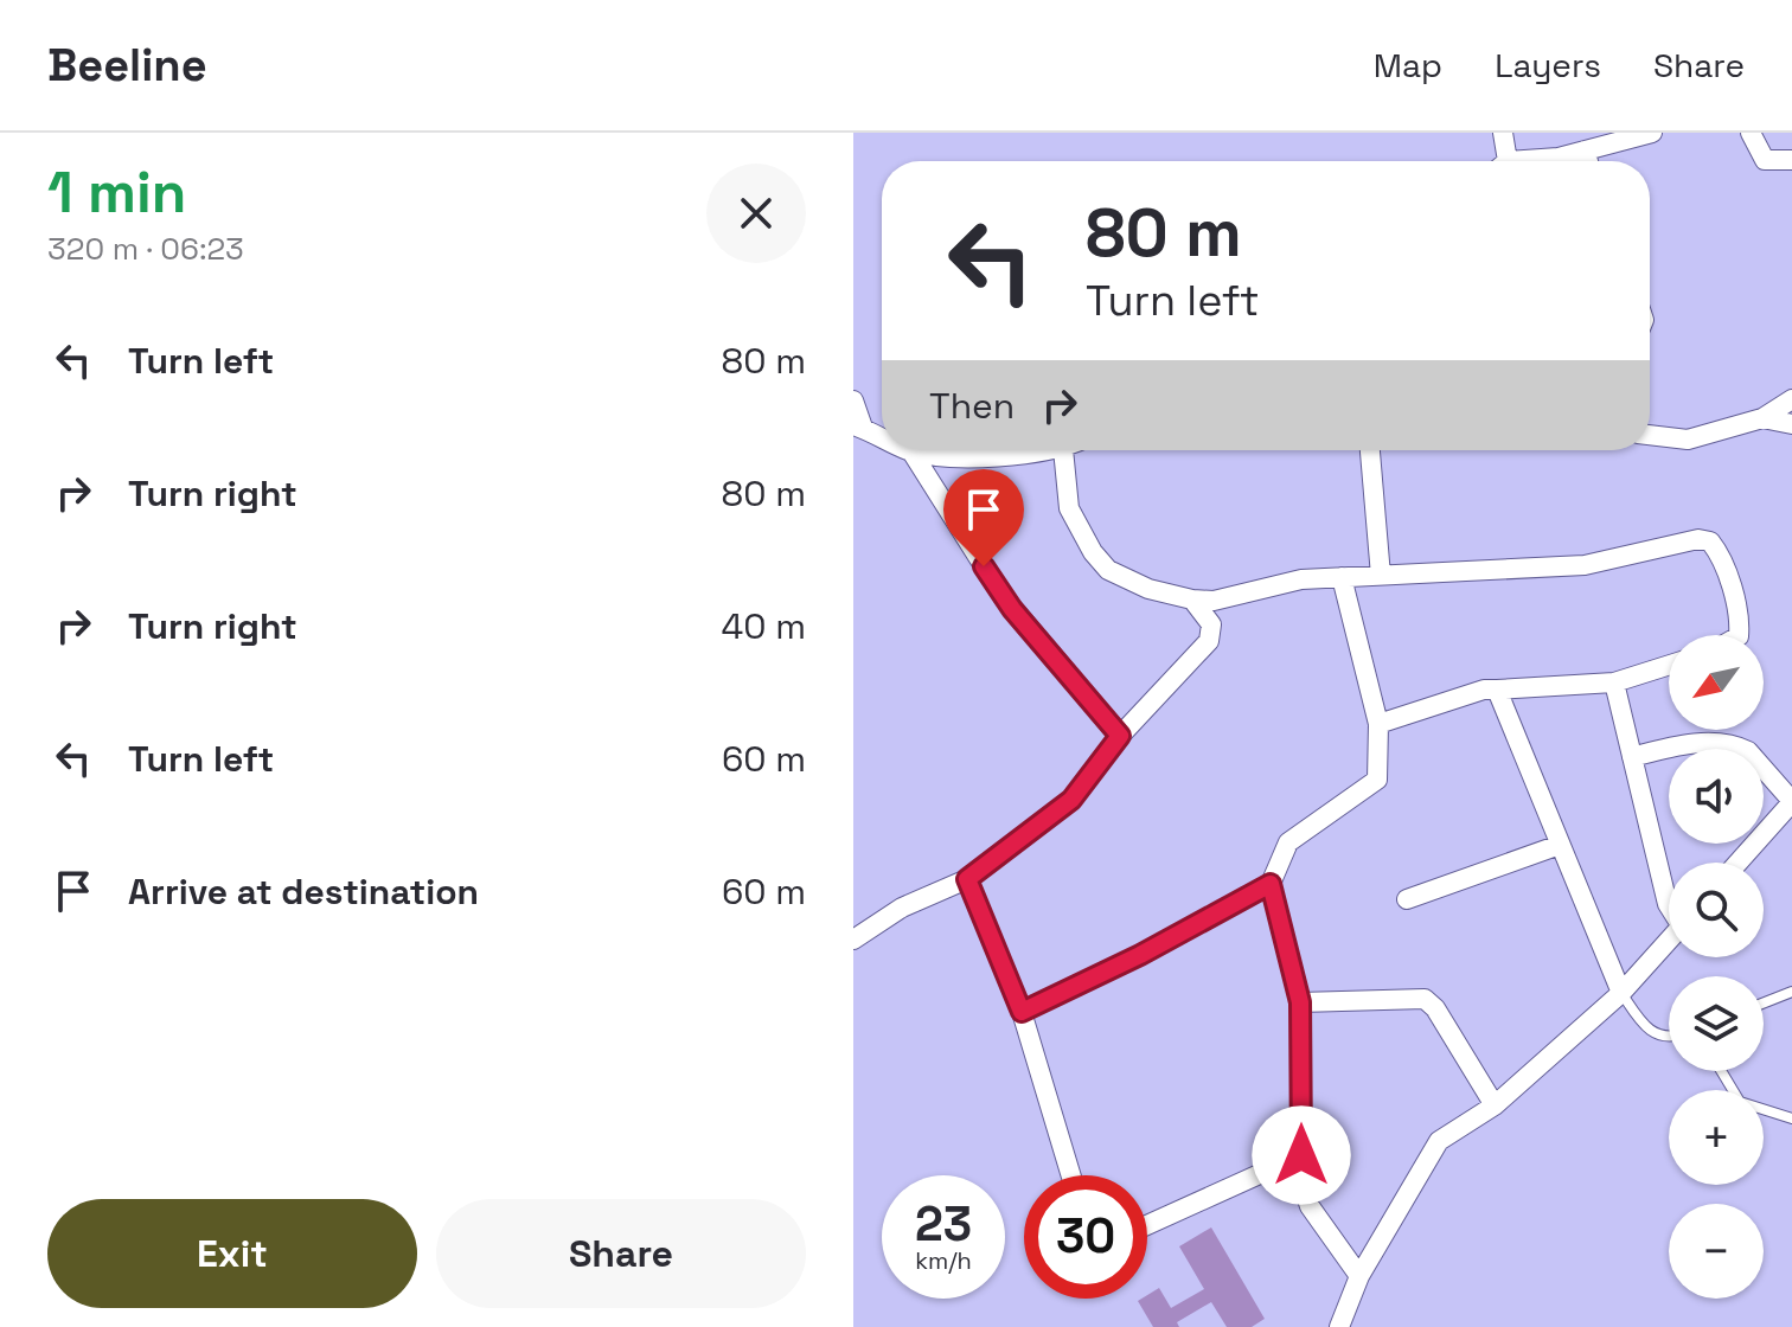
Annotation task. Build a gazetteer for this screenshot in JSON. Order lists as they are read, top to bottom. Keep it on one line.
{"north":"bottom left","page":{"header":"Beeline","nav":["Map","Layers","Share"],"heading":["1 min","320 m · 06:23"],"turn":["80 m","Turn left"],"list":[{"name":"Turn left","value":"80 m"},{"name":"Turn right","value":"80 m"},{"name":"Turn right","value":"40 m"},{"name":"Turn left","value":"60 m"},{"name":"Arrive at destination","value":"60 m"}],"then":"Then","map_buttons":["+","−"],"speed":"23 km/h","limit":"30","buttons":["Exit","Share"]}}
